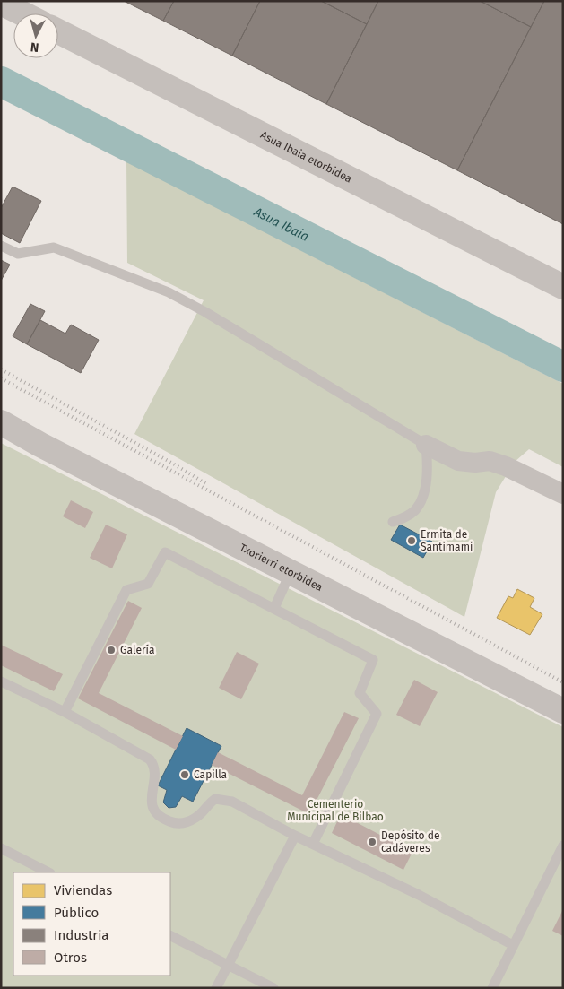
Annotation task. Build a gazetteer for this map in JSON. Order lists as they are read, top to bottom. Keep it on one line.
{"streets":{"street":["Asua Ibaia etorbidea","Txorierri etorbidea"]},"water":["Asua Ibaia"],"parks":["Cementerio Municipal de Bilbao"],"places":["Ermita de Santimami","Galería","Capilla","Depósito de cadáveres"],"legend":["Viviendas","Público","Industria","Otros"],"north":"bottom"}
